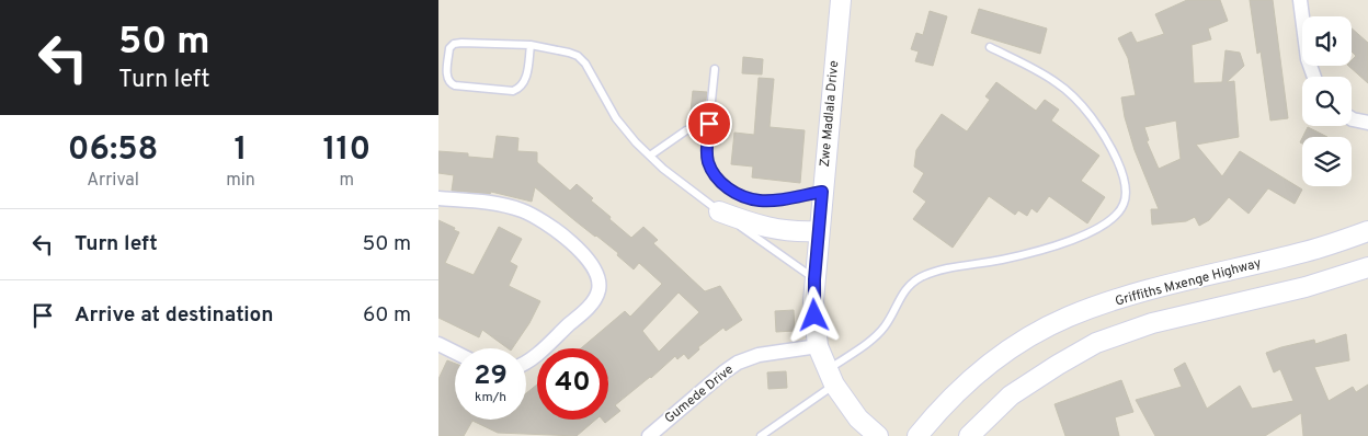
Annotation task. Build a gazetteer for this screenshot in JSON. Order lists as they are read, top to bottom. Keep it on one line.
{"streets":{"street":["Zwe Madlala Drive","Griffiths Mxenge Highway","Gumede Drive"]},"crossings":[["Zwe Madlala Drive","Gumede Drive"]],"page":{"turn":["50 m","Turn left"],"eta":["06:58","Arrival","1","min","110","m"],"list":[{"name":"Turn left","value":"50 m"},{"name":"Arrive at destination","value":"60 m"}],"speed":"29 km/h","limit":"40"}}
